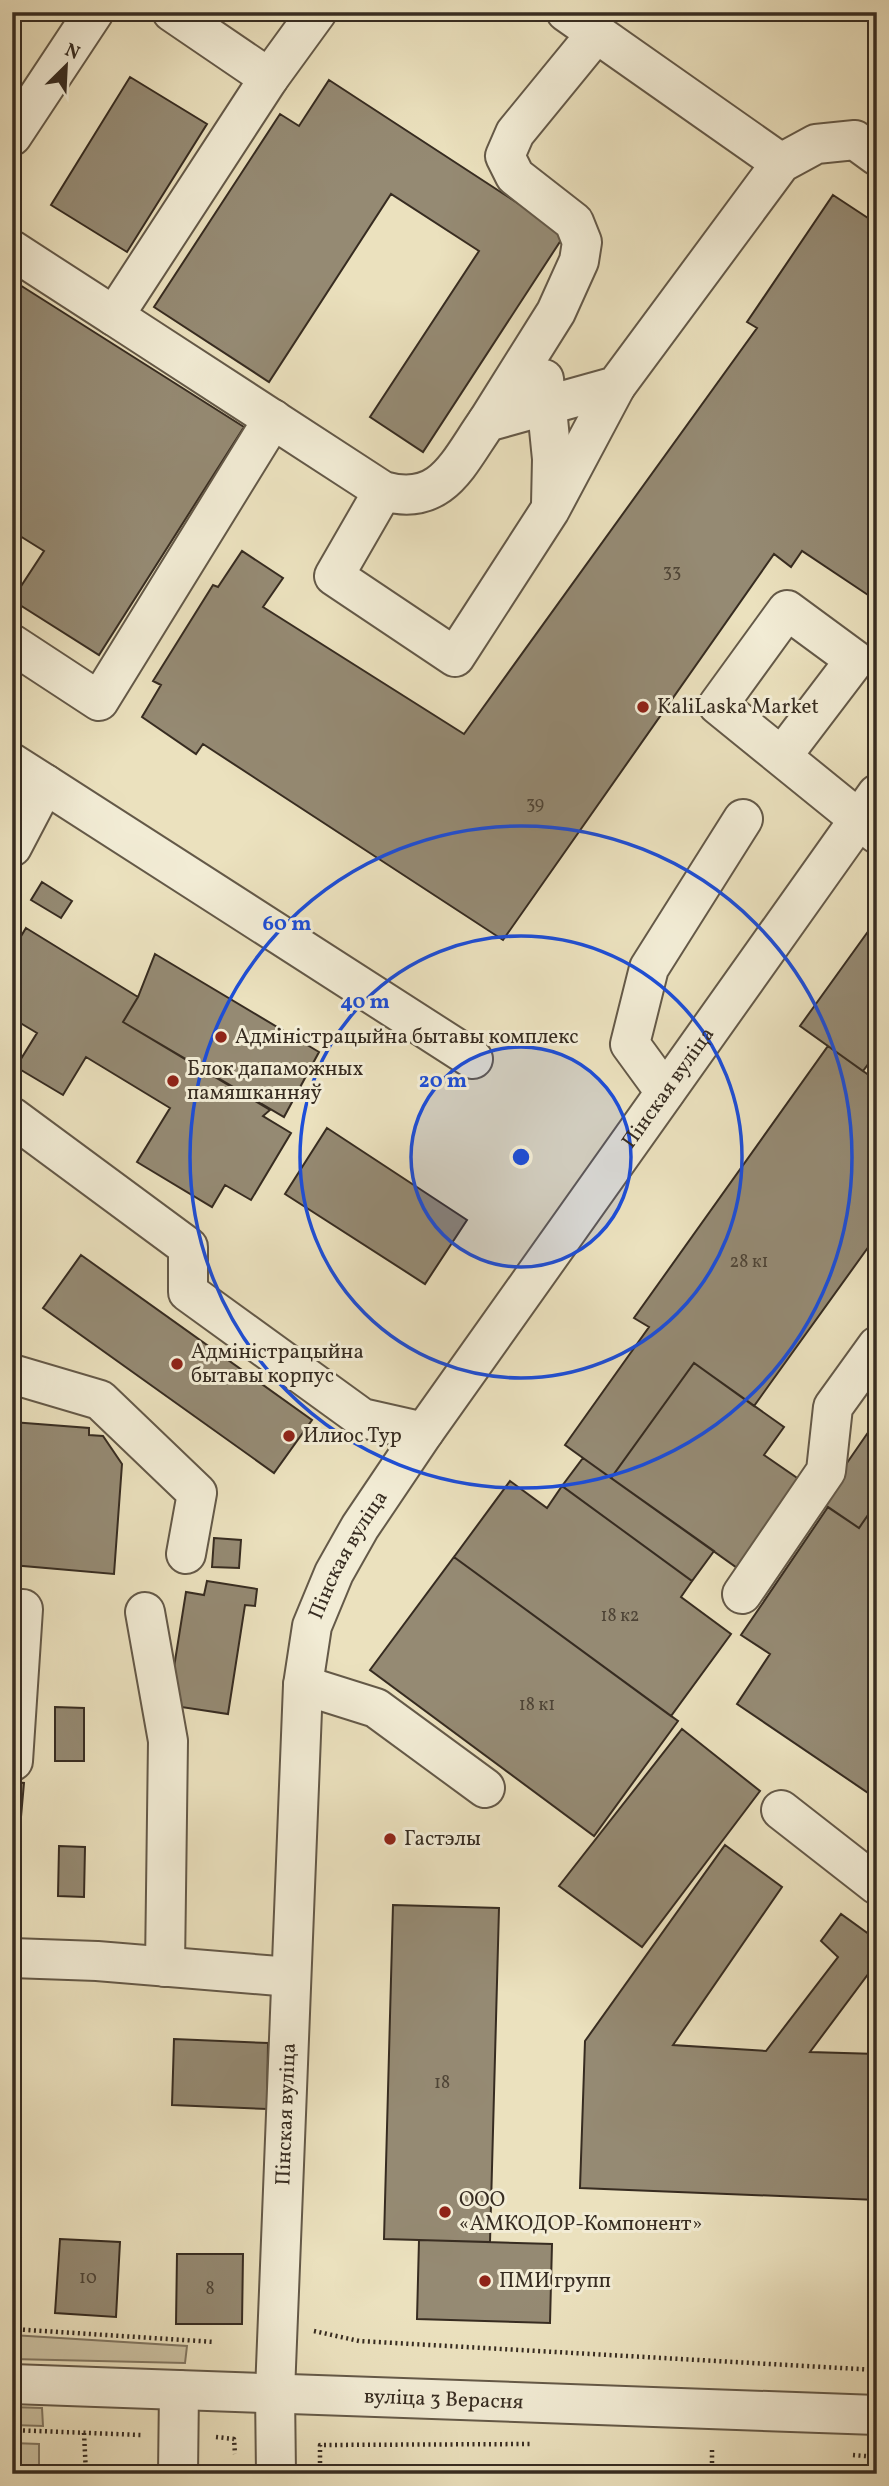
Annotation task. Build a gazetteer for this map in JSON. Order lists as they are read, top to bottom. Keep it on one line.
{"streets":{"street":["Пінская вуліца","вуліца 3 Верасня"]},"crossings":[["Пінская вуліца","вуліца 3 Верасня"]],"places":["KaliLaska Market","Адміністрацыйна бытавы комплекс","Блок дапаможных памяшканняў","Адміністрацыйна бытавы корпус","Илиос Тур","Гастэлы","ООО «АМКОДОР-Компонент»","ПМИ групп"],"house_numbers":["33","39","28 к1","18 к2","18 к1","18","10","8"],"north":"top right","rings":["60 m","40 m","20 m"]}
